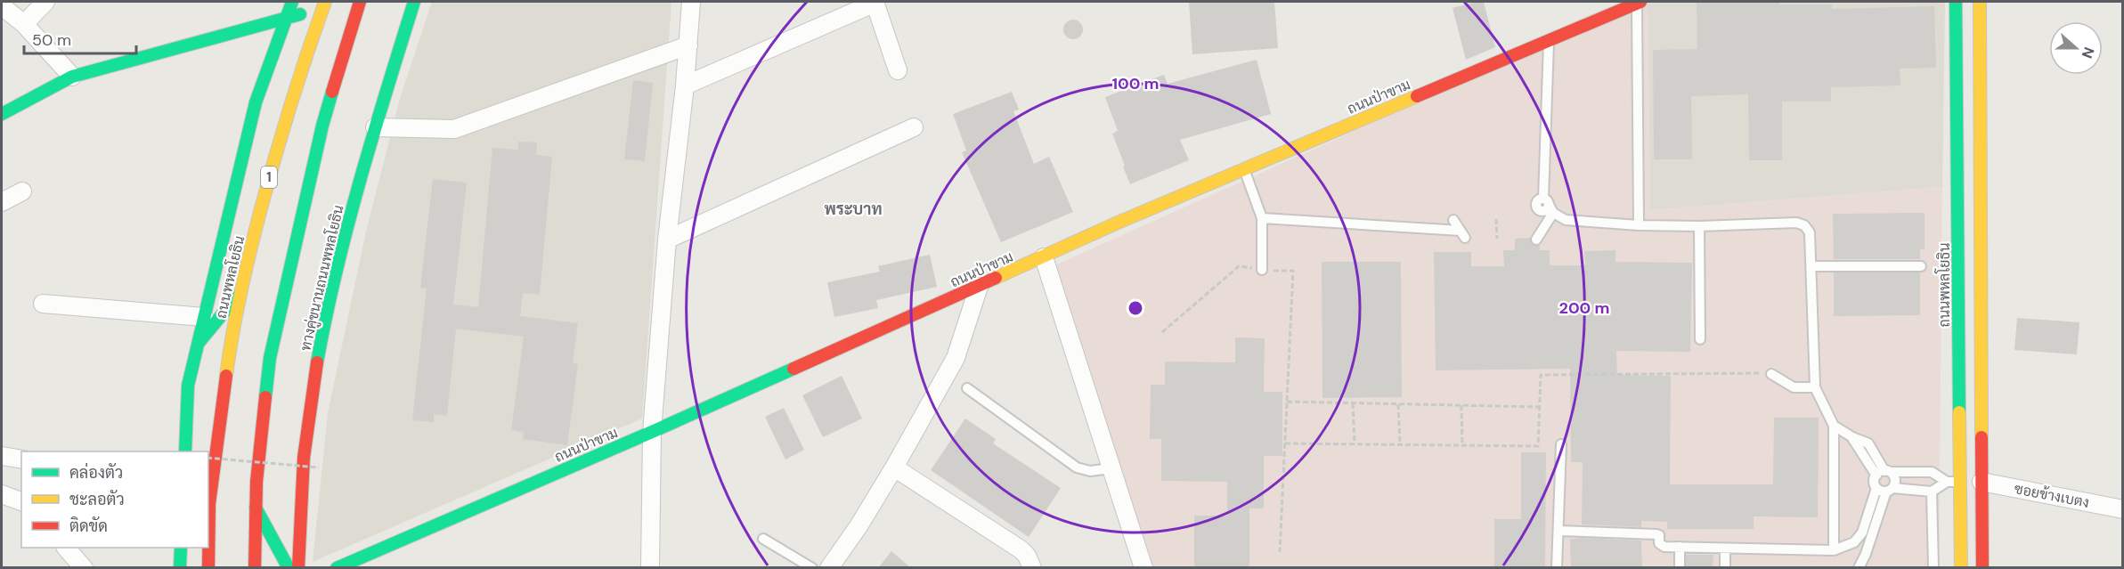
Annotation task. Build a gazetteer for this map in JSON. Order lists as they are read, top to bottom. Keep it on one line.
{"streets":{"main road":["ถนนป่าขาม","1","ถนนพหลโยธิน","ทางคู่ขนานถนนพหลโยธิน"],"street":["ซอยข้างเบตง"]},"districts":["พระบาท"],"legend":["คล่องตัว","ชะลอตัว","ติดขัด"],"scale_bar":"50 m","north":"right","rings":["100 m","200 m"]}
